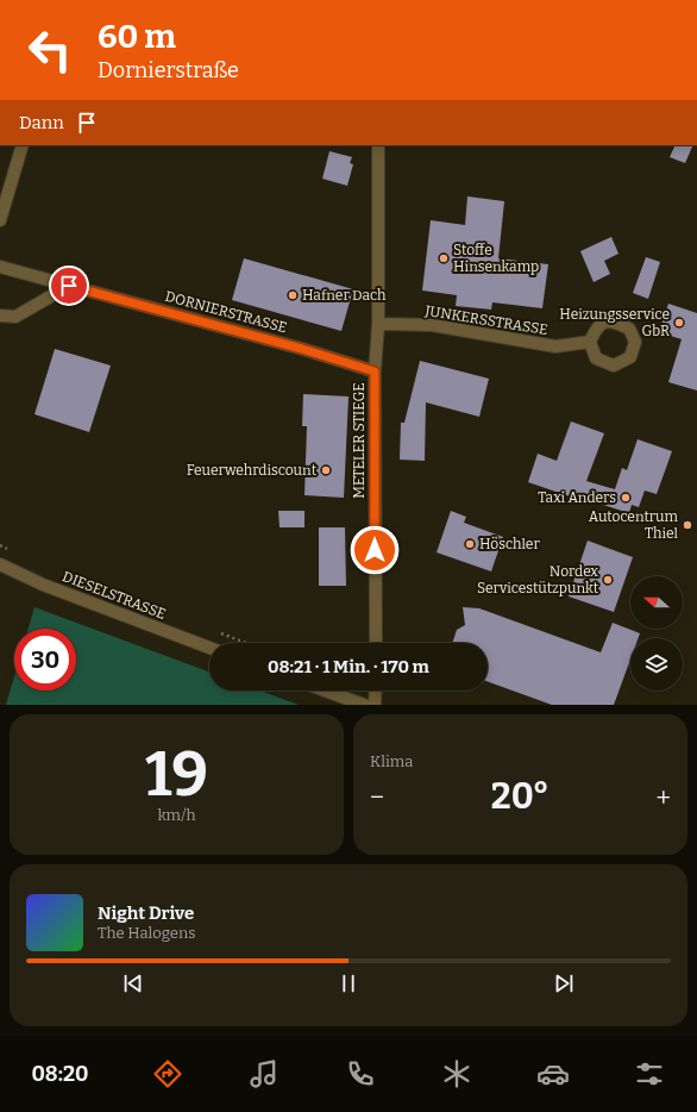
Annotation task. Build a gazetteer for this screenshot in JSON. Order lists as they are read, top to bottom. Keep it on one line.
{"streets":{"street":["DORNIERSTRASSE","JUNKERSSTRASSE","METELER STIEGE","DIESELSTRASSE"]},"crossings":[["DORNIERSTRASSE","METELER STIEGE"],["JUNKERSSTRASSE","METELER STIEGE"]],"places":["Stoffe Hinsenkamp","Hafner Dach","Heizungsservice GbR","Feuerwehrdiscount","Taxi Anders","Autocentrum Thiel","Höschler","Nordex Servicestützpunkt"],"north":"left","page":{"turn":["60 m","Dornierstraße"],"then":"Dann","limit":"30","trip":"08:21 · 1 Min. · 170 m","tile":[["19","km/h"],"Klima"],"heat":["−","20°","+"],"song":["Night Drive","The Halogens"],"tabs":"08:20"}}
